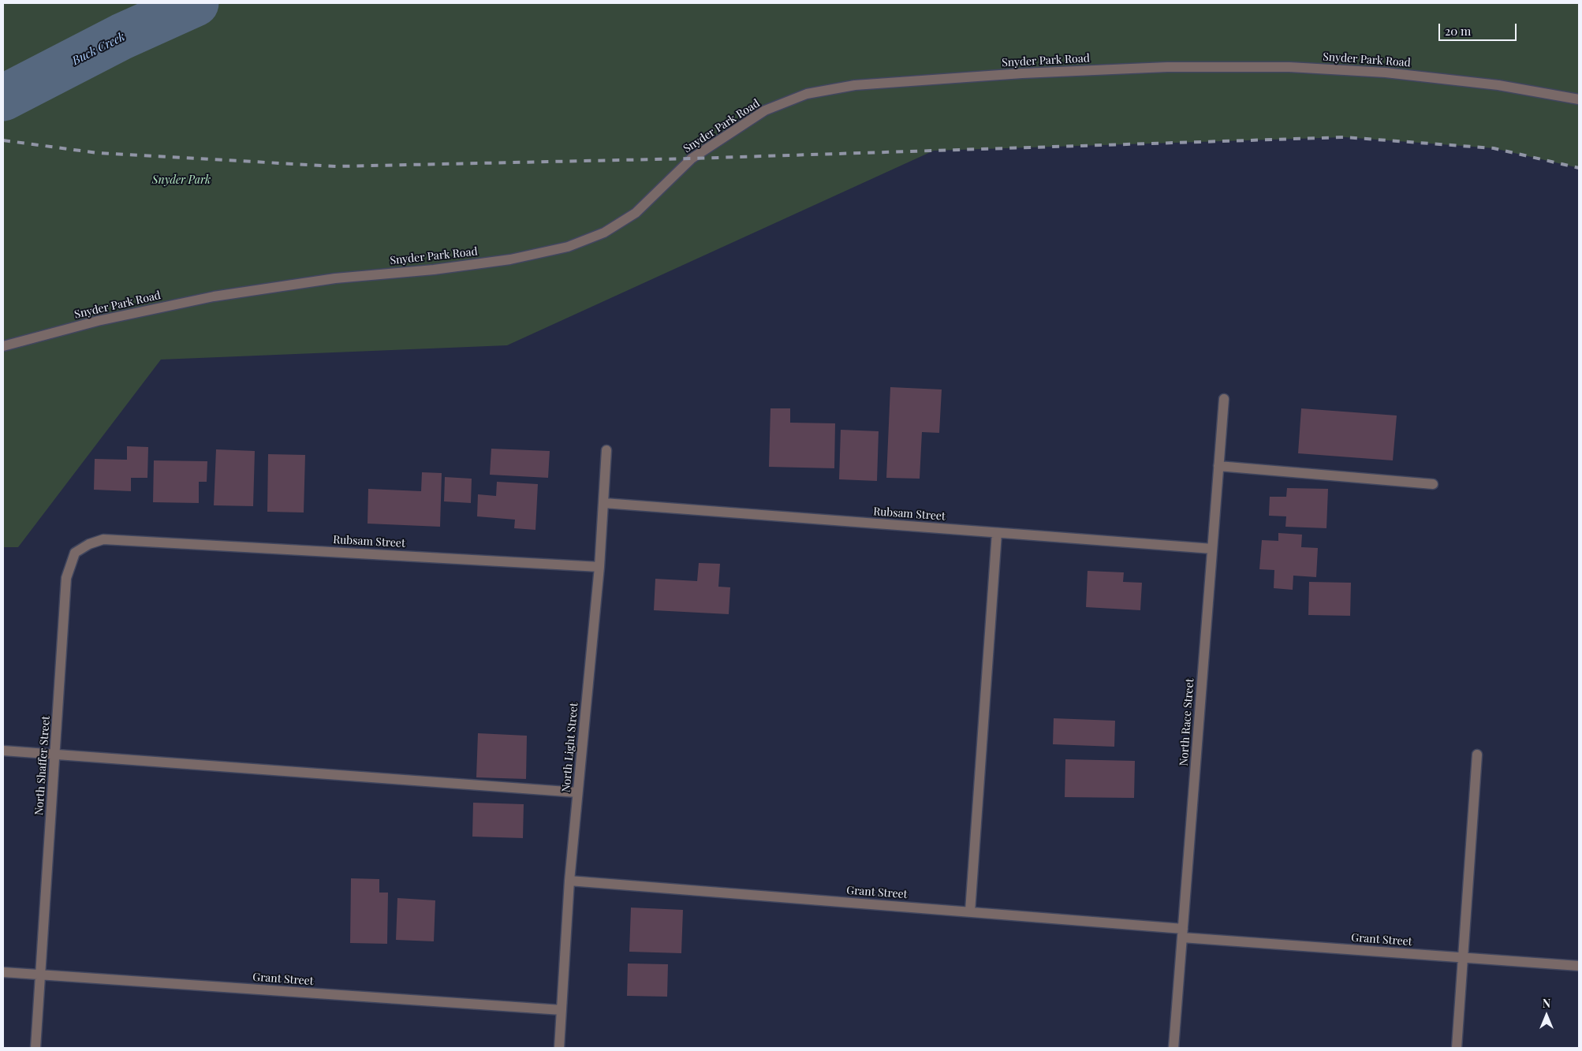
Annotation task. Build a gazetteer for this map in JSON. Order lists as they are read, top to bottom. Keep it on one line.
{"streets":{"street":["Snyder Park Road","Rubsam Street","North Race Street","North Light Street","North Shaffer Street","Grant Street"]},"crossings":[["Rubsam Street","North Race Street"],["Rubsam Street","North Light Street"],["Rubsam Street","North Shaffer Street"],["North Race Street","Grant Street"],["North Light Street","Grant Street"],["North Shaffer Street","Grant Street"]],"water":["Buck Creek"],"parks":["Snyder Park"],"scale_bar":"20 m","north":"top"}
